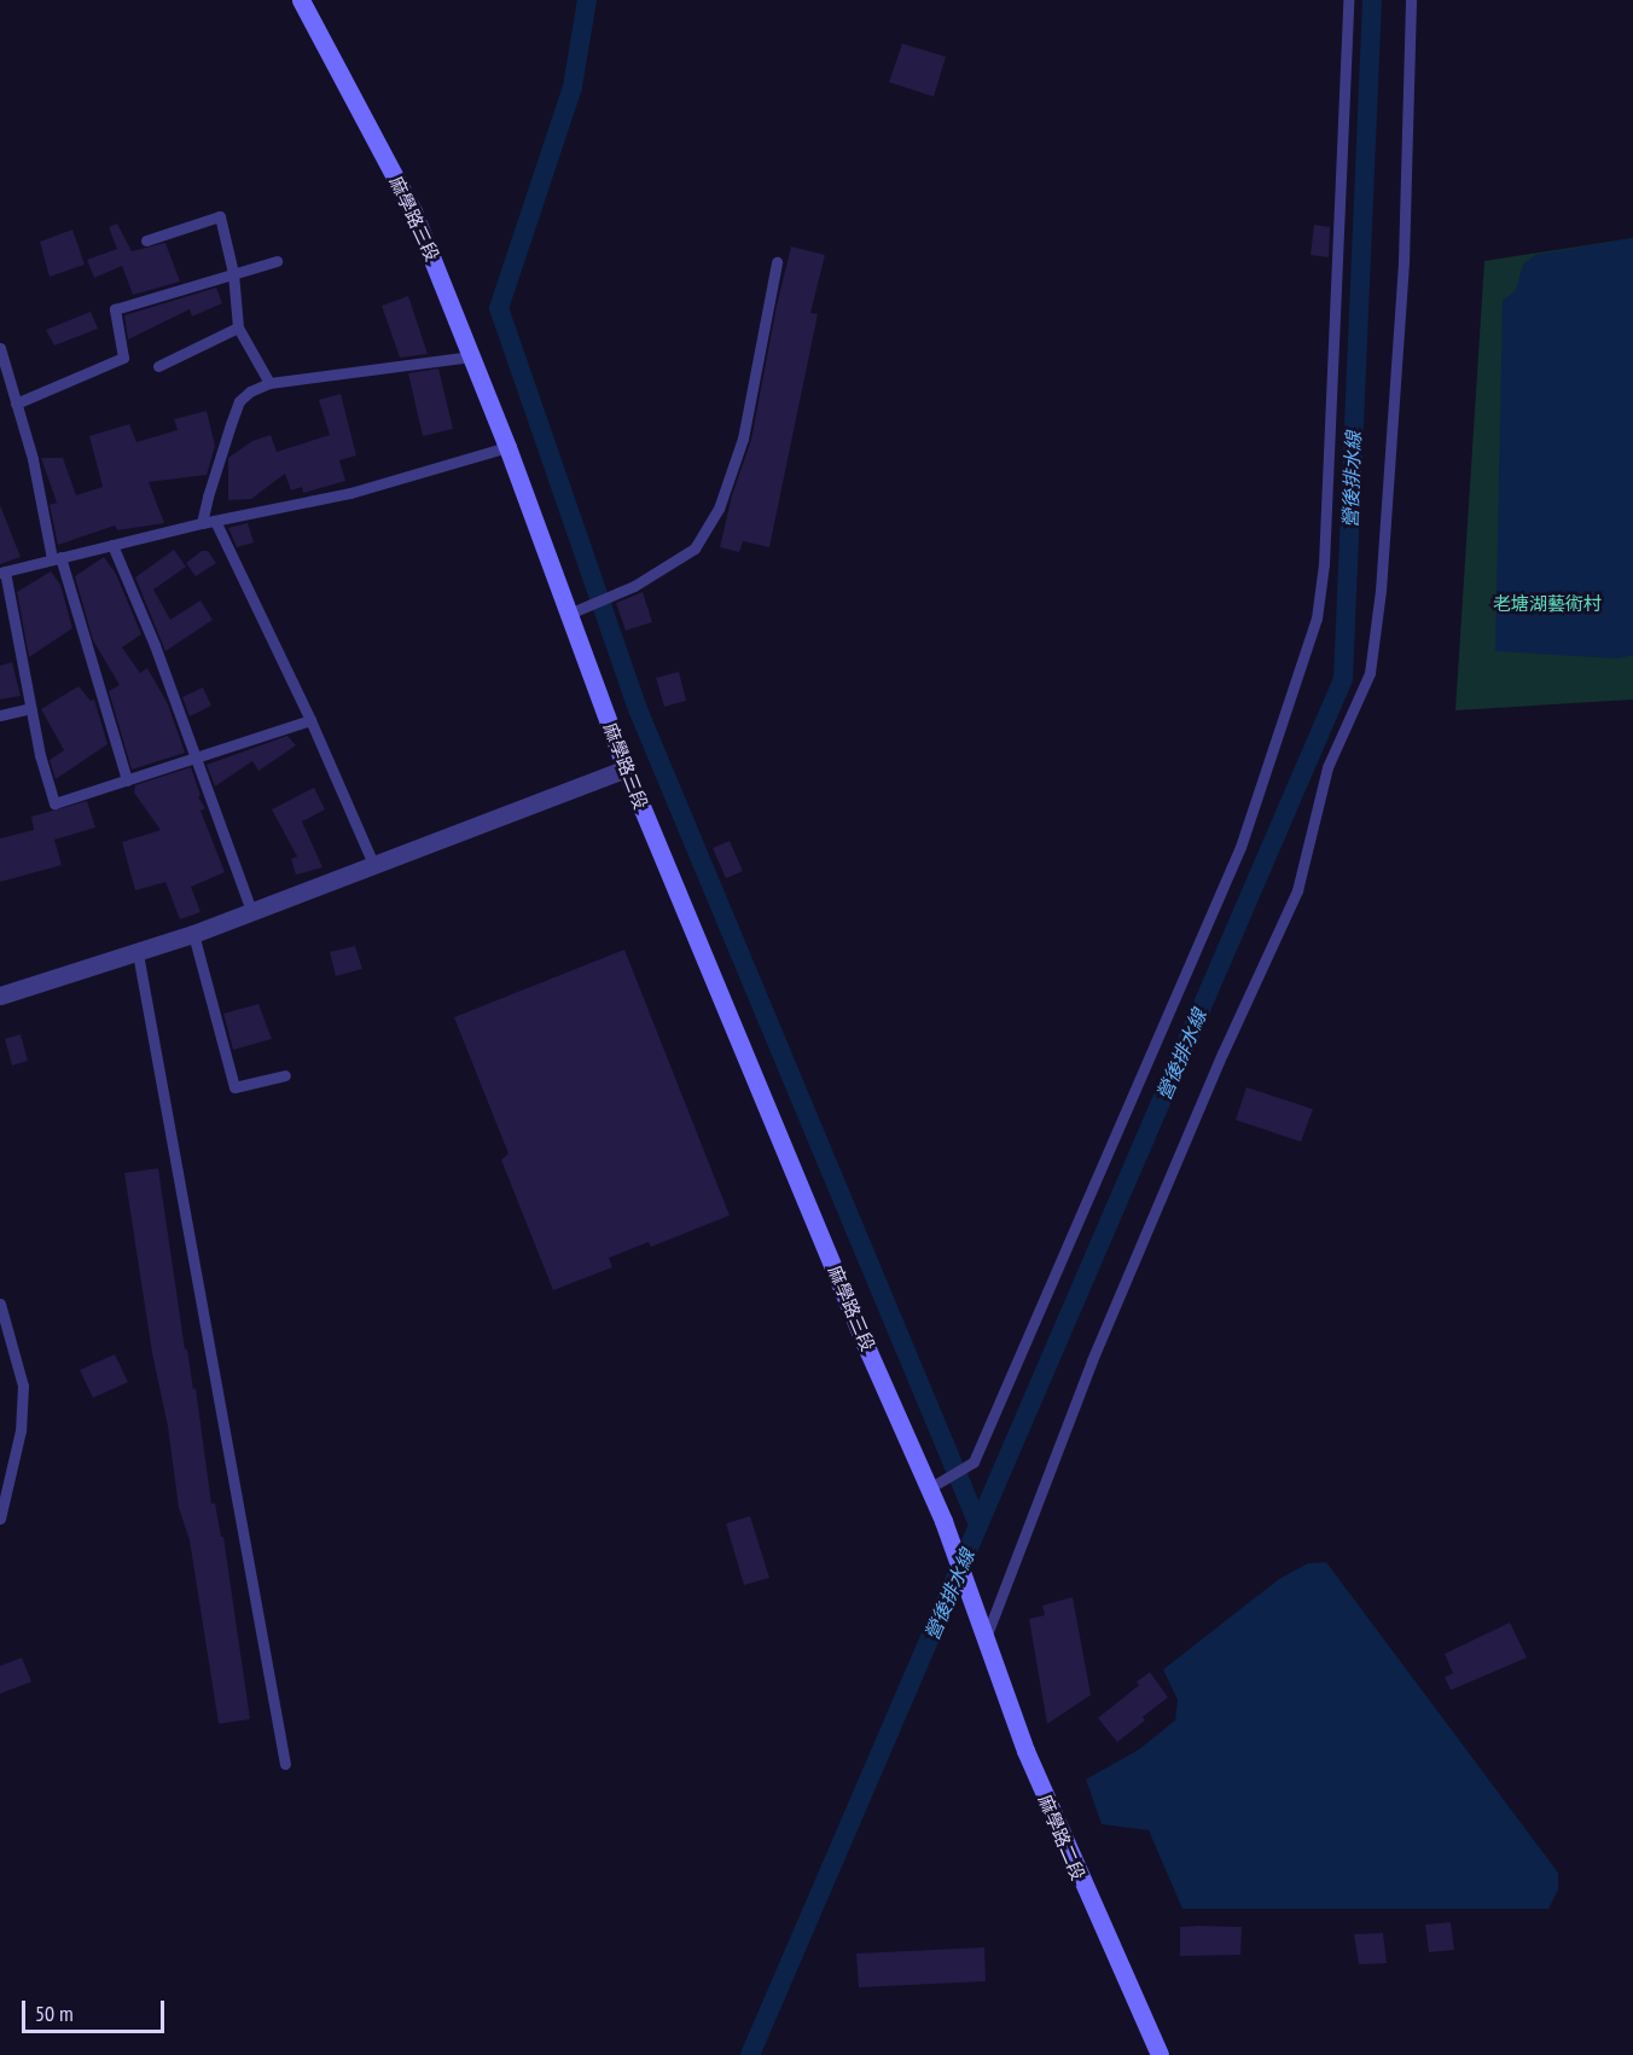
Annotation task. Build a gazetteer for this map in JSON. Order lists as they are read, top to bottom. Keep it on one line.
{"streets":{"main road":["麻學路三段","麻學路二段"]},"crossings":[["麻學路三段","麻學路二段"]],"water":["營後排水線"],"parks":["老塘湖藝術村"],"scale_bar":"50 m"}
